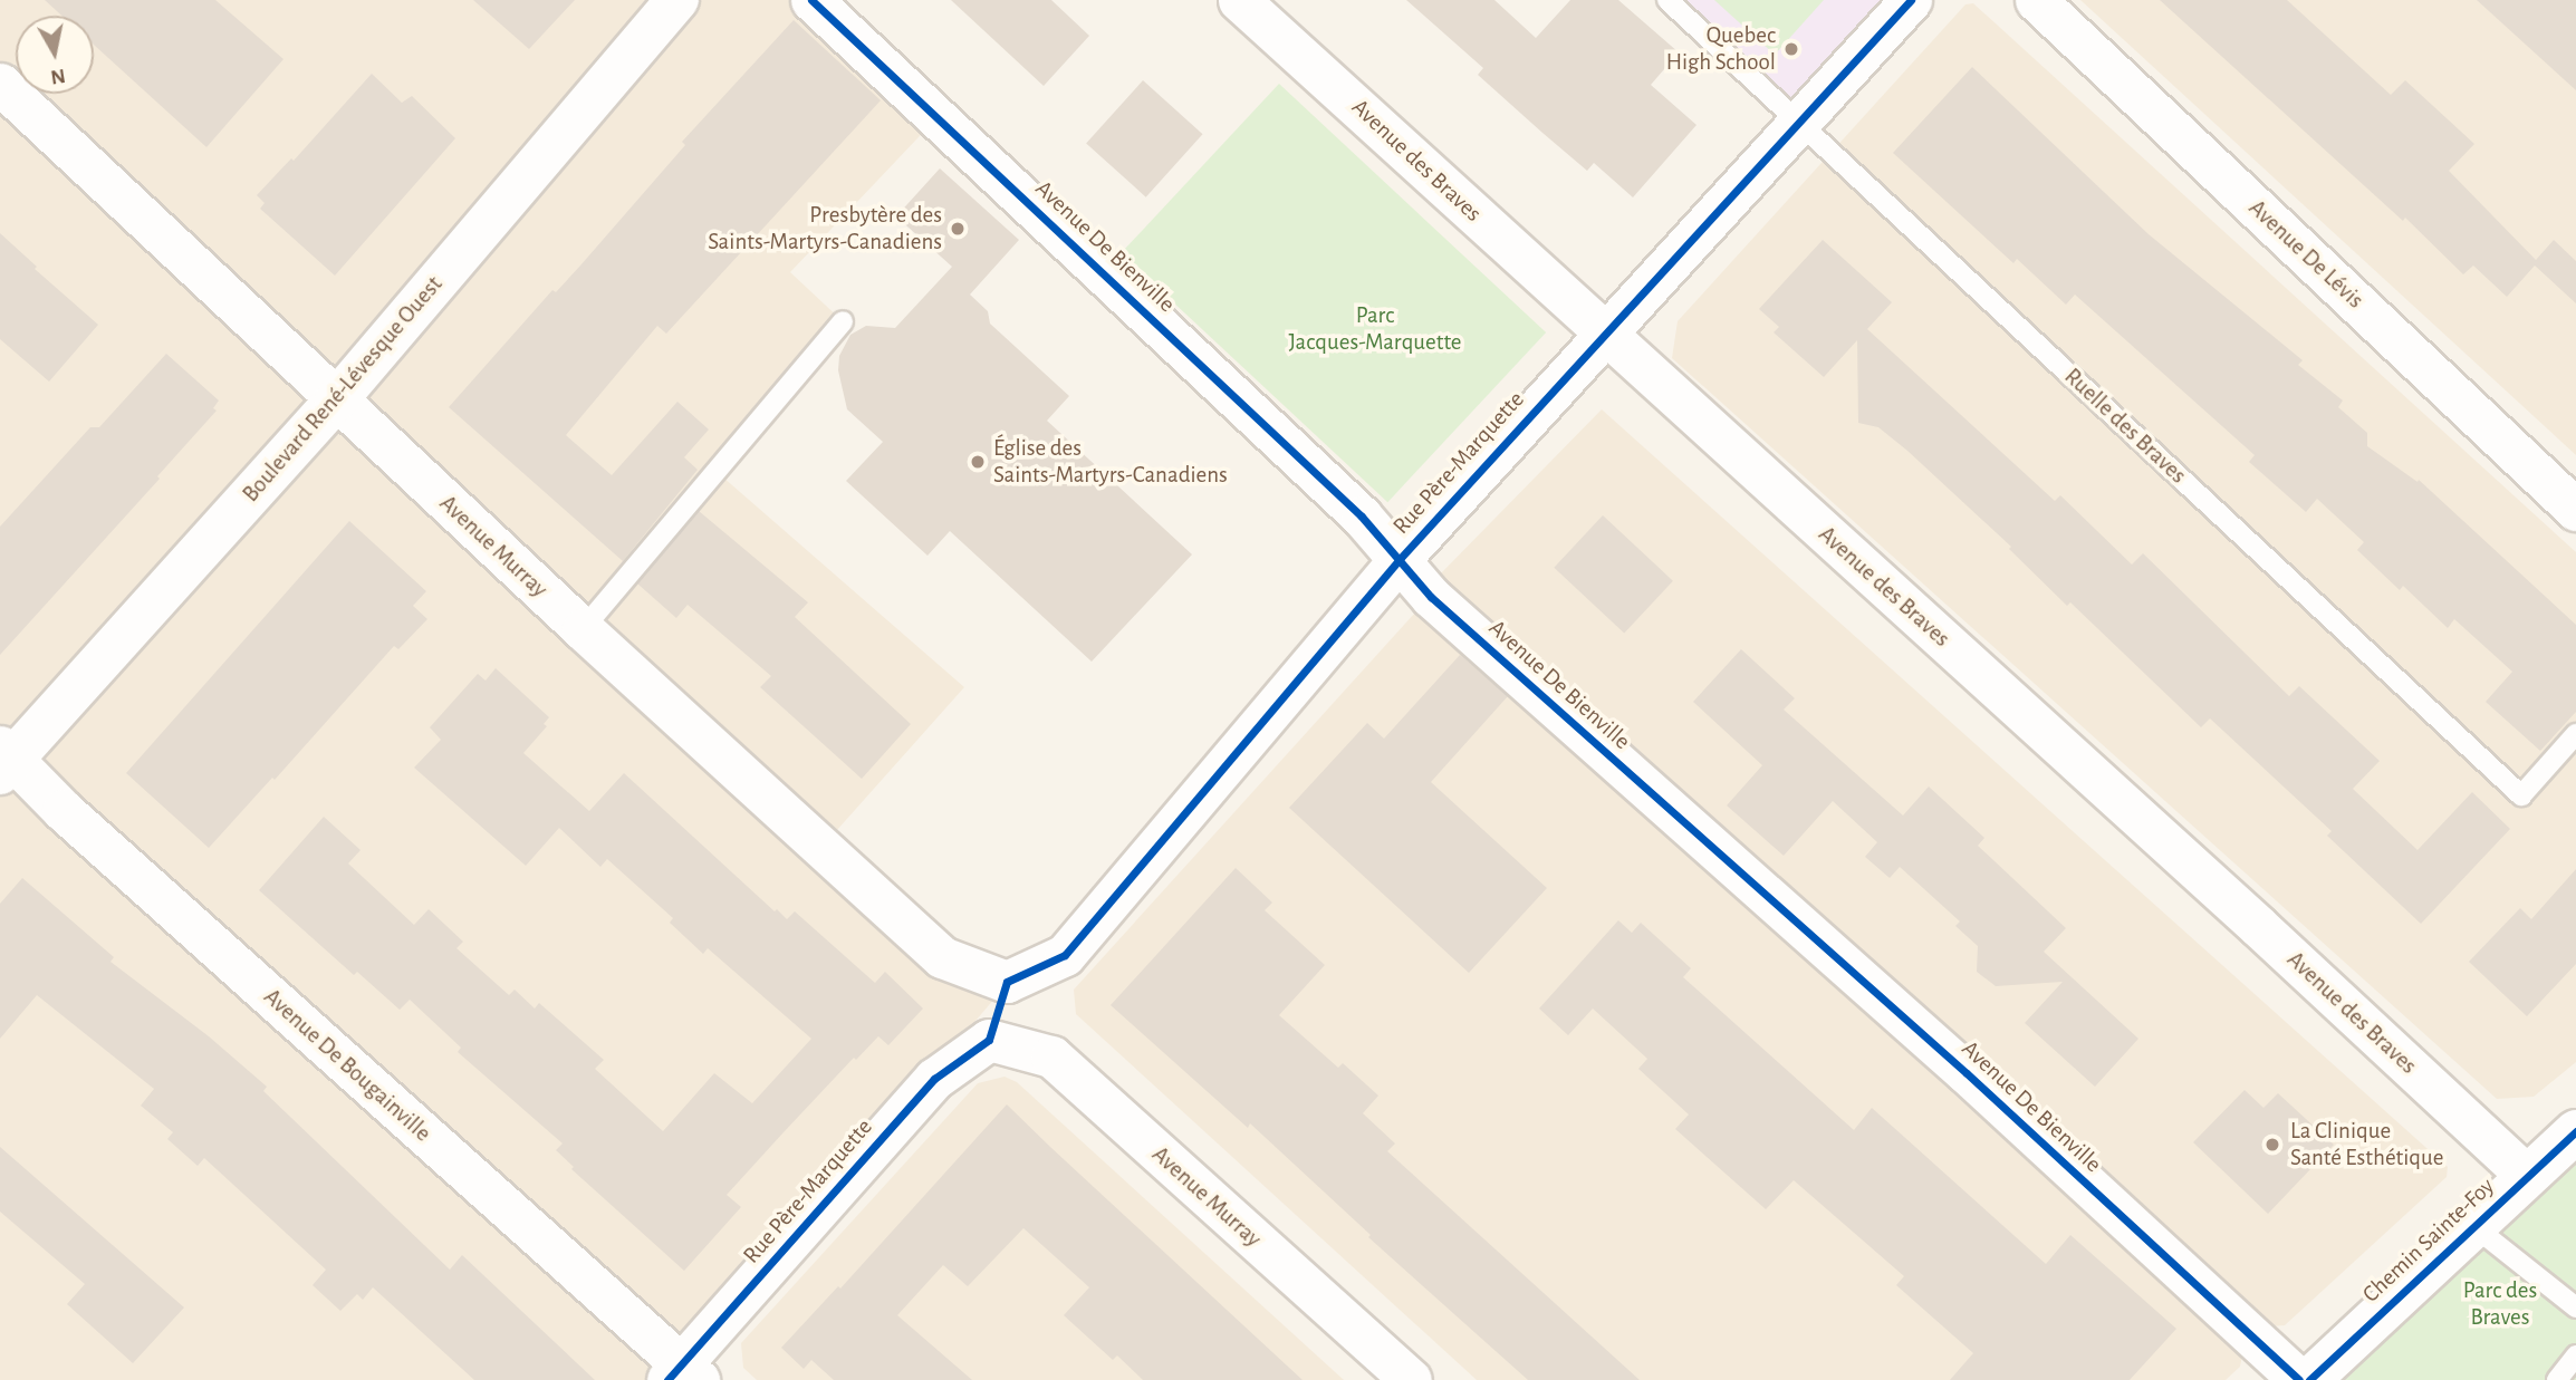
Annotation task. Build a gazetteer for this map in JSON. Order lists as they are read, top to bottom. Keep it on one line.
{"streets":{"main road":["Boulevard René-Lévesque Ouest","Chemin Sainte-Foy"],"street":["Avenue des Braves","Avenue De Bienville","Avenue De Lévis","Rue Père-Marquette","Avenue Murray","Avenue De Bougainville"],"lane":["Ruelle des Braves"]},"crossings":[["Avenue des Braves","Rue Père-Marquette"],["Avenue des Braves","Chemin Sainte-Foy"],["Avenue De Bienville","Rue Père-Marquette"],["Boulevard René-Lévesque Ouest","Avenue Murray"],["Boulevard René-Lévesque Ouest","Avenue De Bougainville"],["Ruelle des Braves","Rue Père-Marquette"],["Rue Père-Marquette","Avenue Murray"],["Rue Père-Marquette","Avenue De Bougainville"]],"parks":["Parc Jacques-Marquette","Parc des Braves"],"places":["Quebec High School","Presbytère des Saints-Martyrs-Canadiens","Église des Saints-Martyrs-Canadiens","La Clinique Santé Esthétique"],"north":"bottom"}
